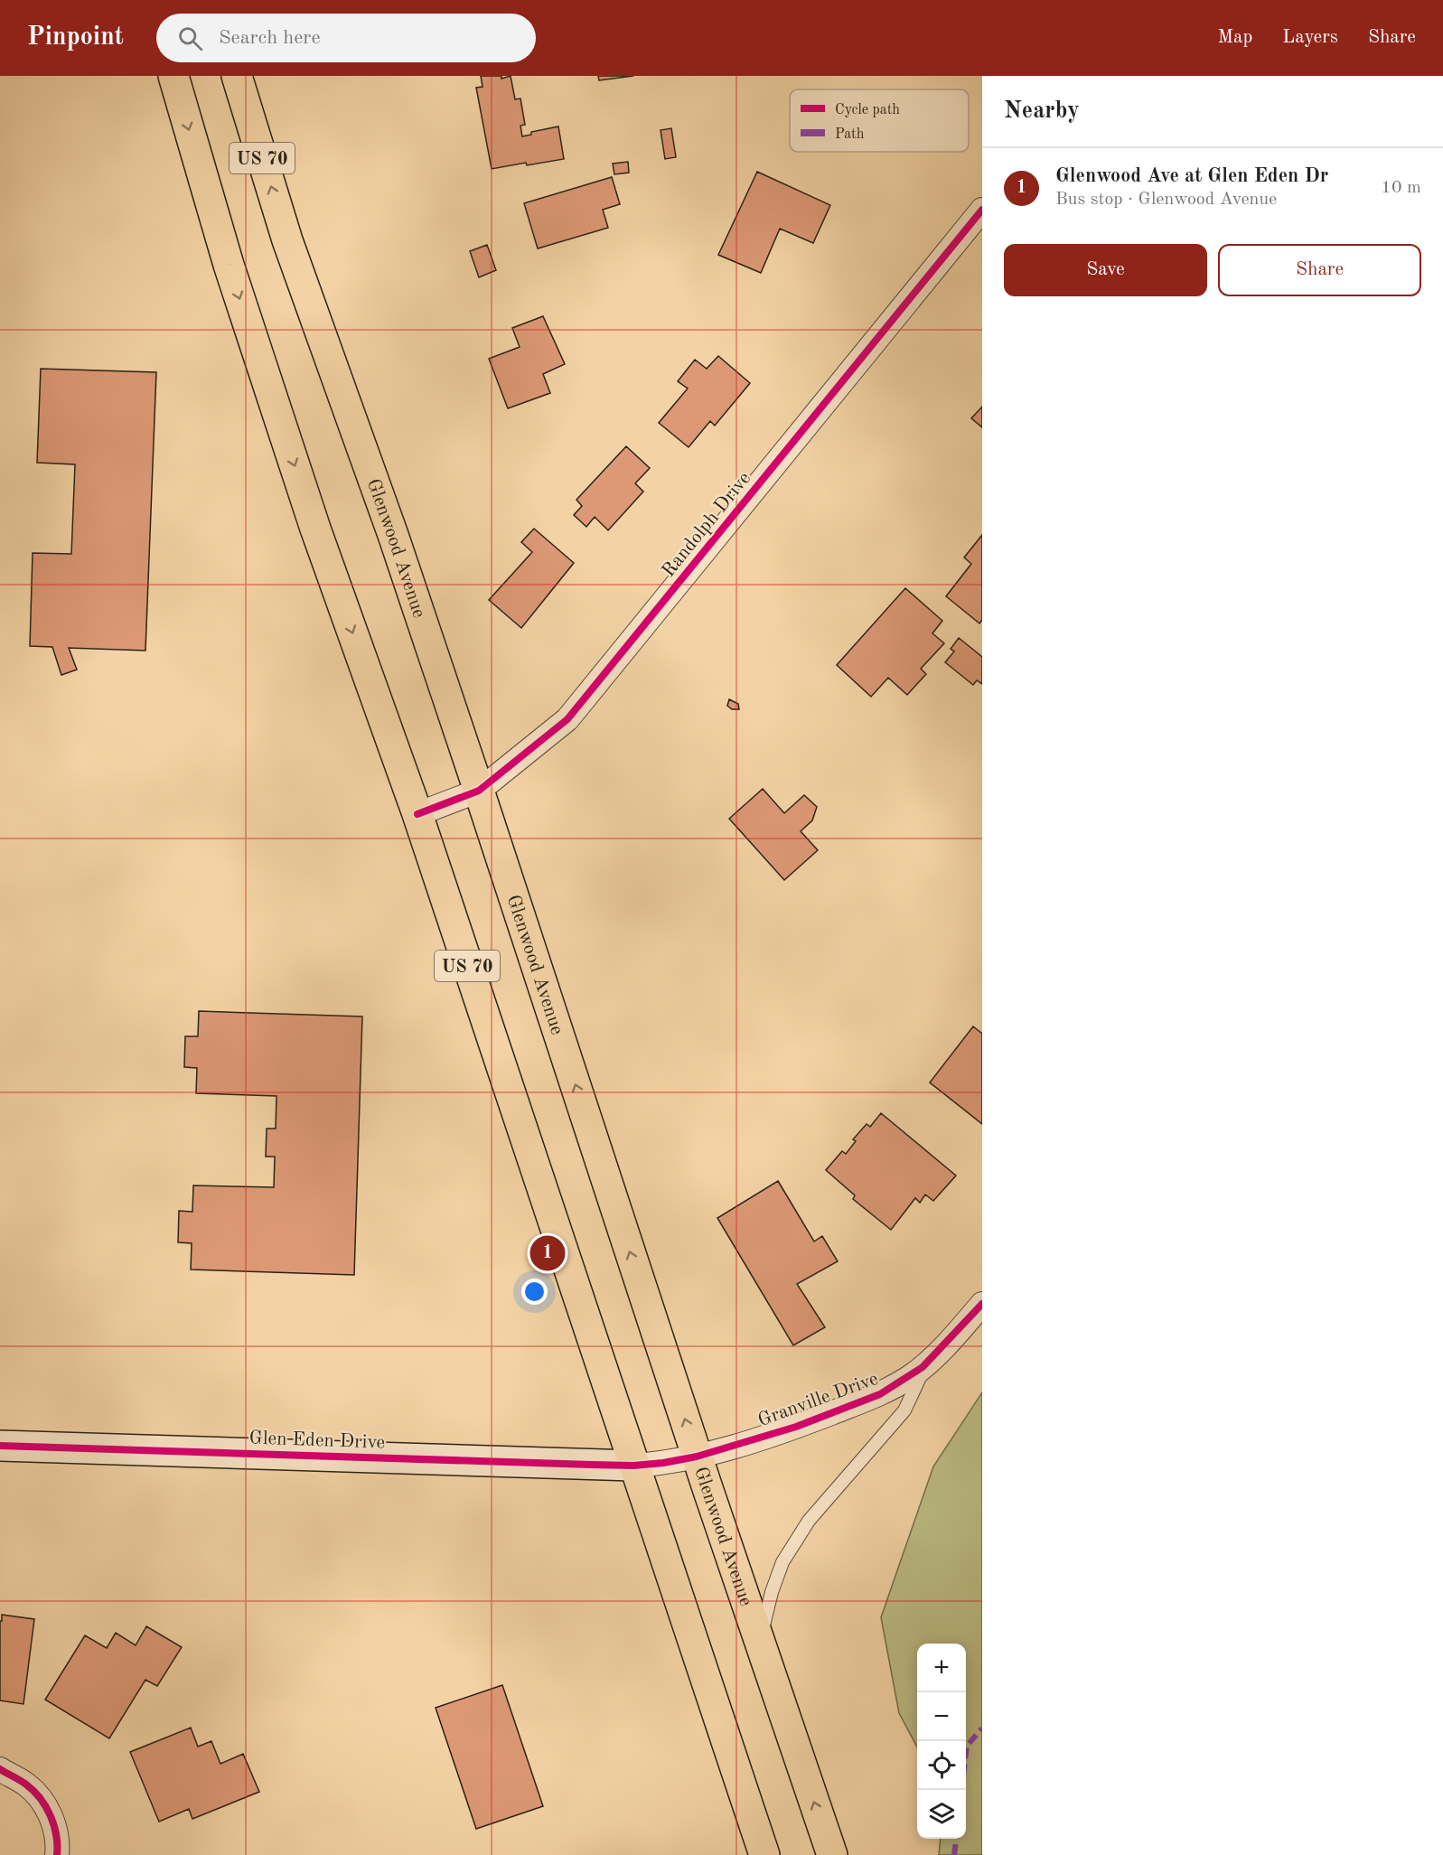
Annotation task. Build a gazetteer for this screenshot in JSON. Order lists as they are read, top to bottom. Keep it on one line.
{"streets":{"main road":["US 70","Glenwood Avenue","Glen Eden Drive"],"street":["Randolph Drive","Granville Drive"]},"crossings":[["US 70","Randolph Drive"],["US 70","Granville Drive"],["US 70","Glen Eden Drive"],["Randolph Drive","Glenwood Avenue"],["Glenwood Avenue","Granville Drive"],["Granville Drive","Glen Eden Drive"]],"legend":["Cycle path","Path"],"page":{"header":"Pinpoint","search":"Search here","nav":["Map","Layers","Share"],"heading":"Nearby","list":[{"mark":"1","name":"Glenwood Ave at Glen Eden Dr","note":"Bus stop · Glenwood Avenue","value":"10 m"}],"buttons":["Save","Share"],"pins":"1","map_buttons":["+","−"]}}
